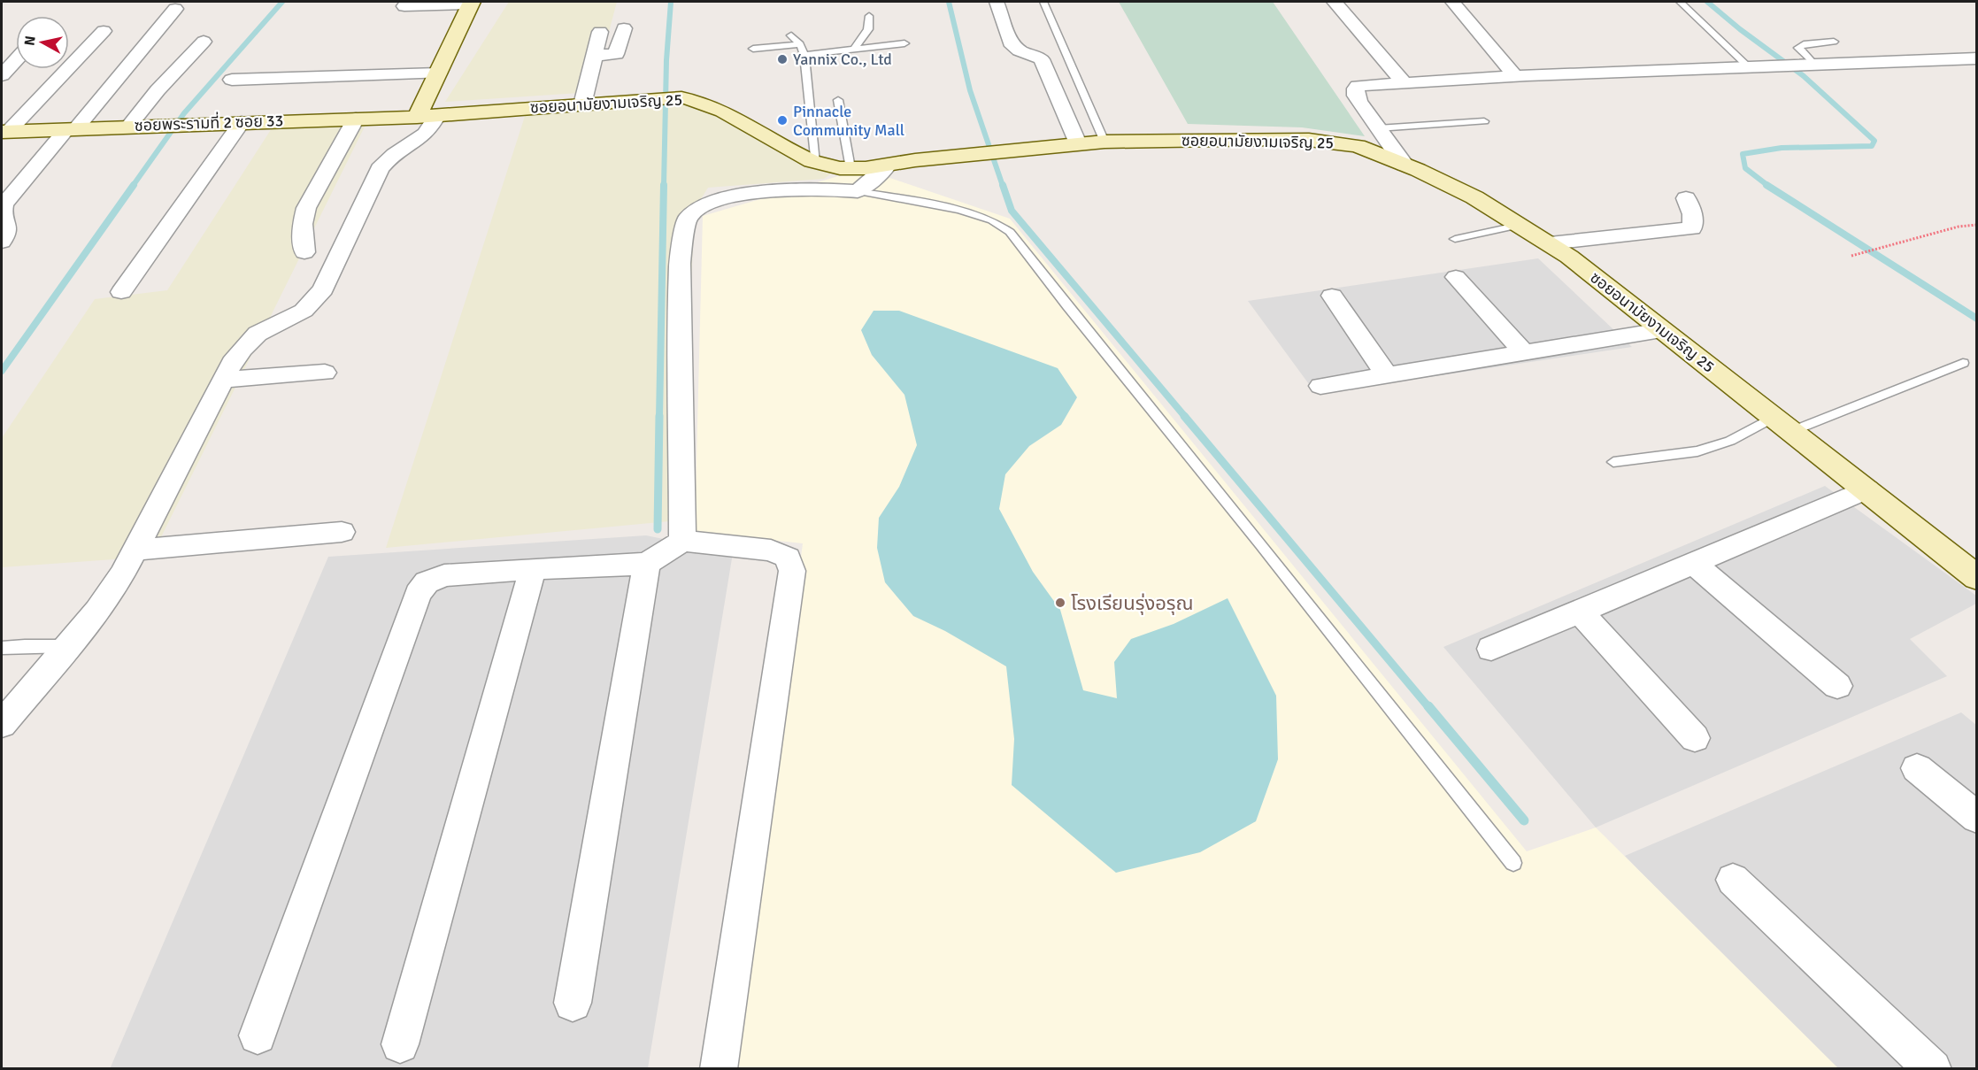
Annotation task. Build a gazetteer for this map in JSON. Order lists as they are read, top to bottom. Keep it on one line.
{"streets":{"street":["ซอยอนามัยงามเจริญ 25","ซอยพระรามที่ 2 ซอย 33"]},"crossings":[["ซอยอนามัยงามเจริญ 25","ซอยพระรามที่ 2 ซอย 33"]],"places":["Yannix Co., Ltd","Pinnacle Community Mall","โรงเรียนรุ่งอรุณ"],"north":"left"}
